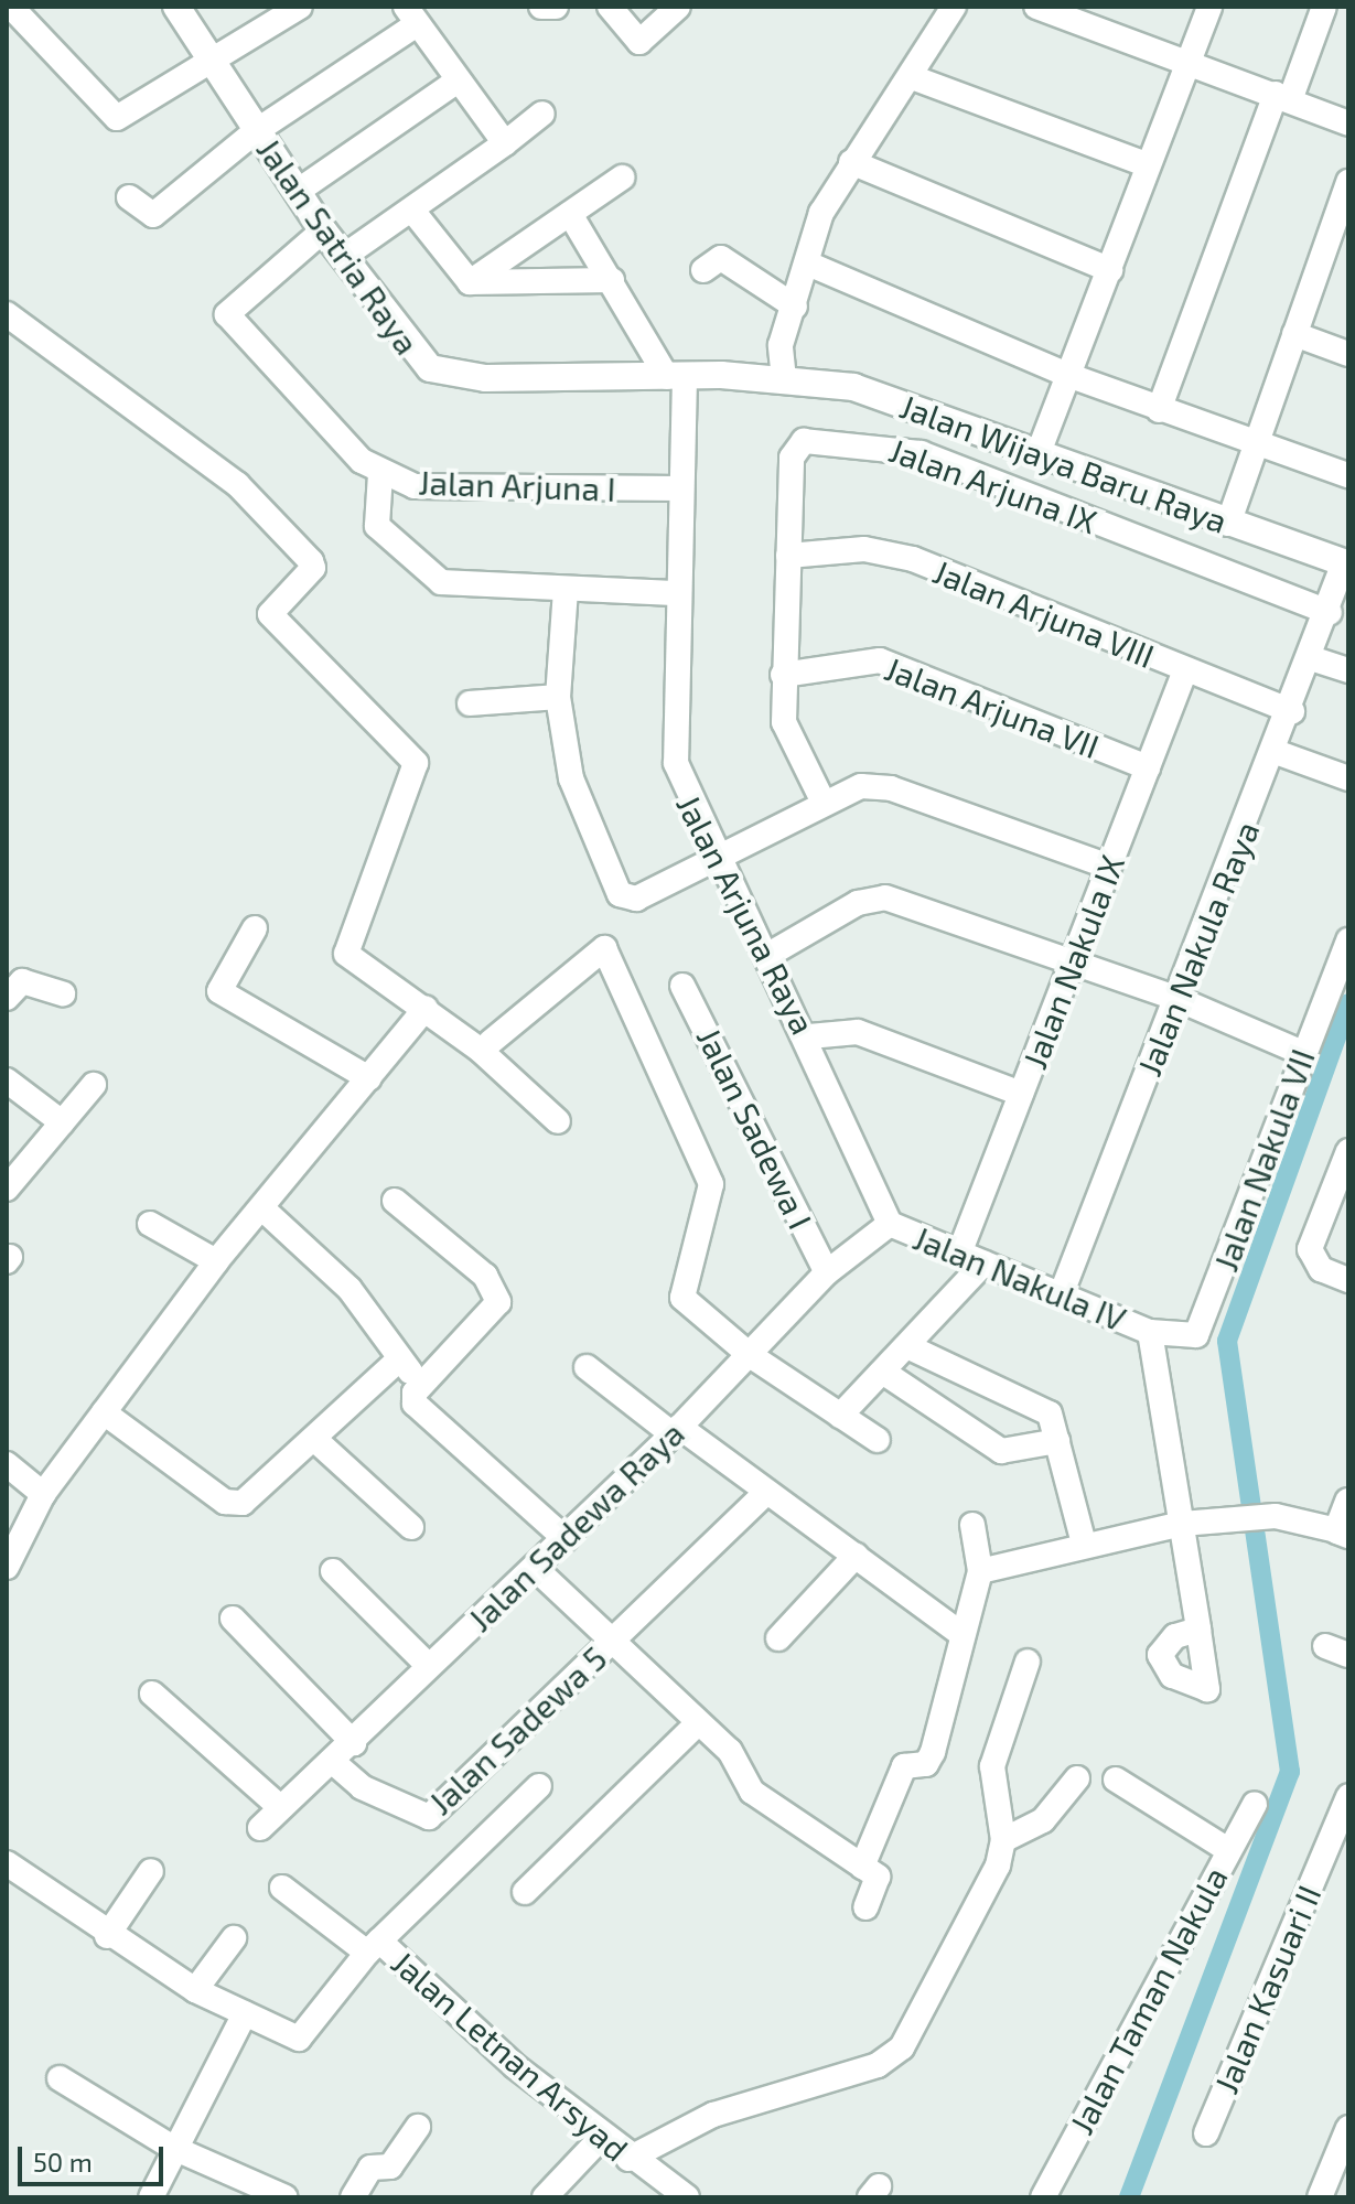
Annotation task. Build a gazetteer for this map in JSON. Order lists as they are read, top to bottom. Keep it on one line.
{"streets":{"street":["Jalan Satria Raya","Jalan Wijaya Baru Raya","Jalan Arjuna I","Jalan Arjuna IX","Jalan Arjuna VIII","Jalan Arjuna VII","Jalan Arjuna Raya","Jalan Nakula Raya","Jalan Nakula IX","Jalan Sadewa I","Jalan Nakula VII","Jalan Nakula IV","Jalan Sadewa Raya","Jalan Sadewa 5","Jalan Kasuari II","Jalan Taman Nakula","Jalan Letnan Arsyad"]},"crossings":[["Jalan Satria Raya","Jalan Wijaya Baru Raya"],["Jalan Satria Raya","Jalan Arjuna I"],["Jalan Satria Raya","Jalan Arjuna Raya"],["Jalan Wijaya Baru Raya","Jalan Arjuna IX"],["Jalan Wijaya Baru Raya","Jalan Nakula Raya"],["Jalan Arjuna I","Jalan Arjuna Raya"],["Jalan Arjuna IX","Jalan Arjuna VIII"],["Jalan Arjuna IX","Jalan Arjuna VII"],["Jalan Arjuna IX","Jalan Nakula Raya"],["Jalan Arjuna VIII","Jalan Nakula Raya"],["Jalan Arjuna VIII","Jalan Nakula IX"],["Jalan Arjuna VII","Jalan Nakula IX"],["Jalan Arjuna Raya","Jalan Nakula IV"],["Jalan Arjuna Raya","Jalan Sadewa Raya"],["Jalan Nakula Raya","Jalan Nakula IV"],["Jalan Nakula IX","Jalan Nakula IV"],["Jalan Sadewa I","Jalan Sadewa Raya"],["Jalan Nakula VII","Jalan Nakula IV"],["Jalan Nakula IV","Jalan Sadewa Raya"],["Jalan Sadewa Raya","Jalan Sadewa 5"]],"scale_bar":"50 m"}
